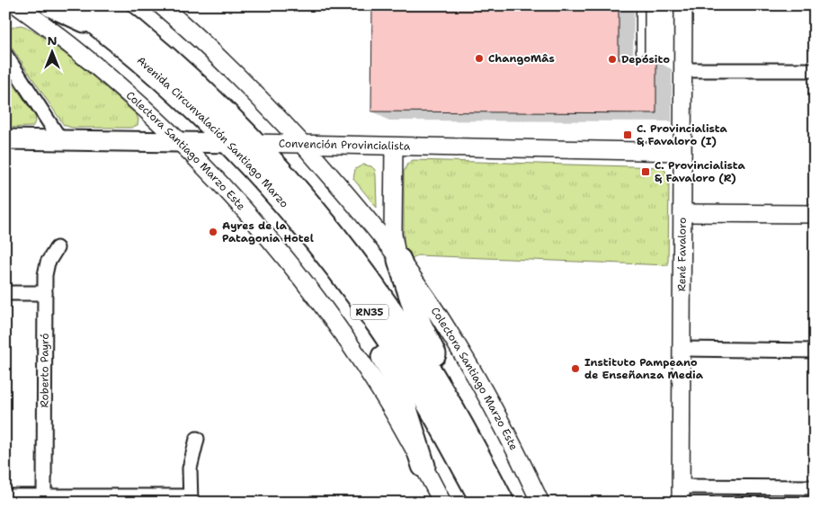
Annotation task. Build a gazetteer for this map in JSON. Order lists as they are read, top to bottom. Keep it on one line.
{"streets":{"highway":["Avenida Circunvalación Santiago Marzo","RN35"],"main road":["Convención Provincialista"],"street":["Colectora Santiago Marzo Este","René Favaloro","Roberto Payró"]},"crossings":[["Avenida Circunvalación Santiago Marzo","Convención Provincialista"],["Convención Provincialista","Colectora Santiago Marzo Este"],["Convención Provincialista","René Favaloro"]],"places":{"other":["ChangoMâs","Depósito","Ayres de la Patagonia Hotel","Instituto Pampeano de Enseñanza Media"],"transit":["C. Provincialista & Favaloro (I)","C. Provincialista & Favaloro (R)"]},"north":"top"}
